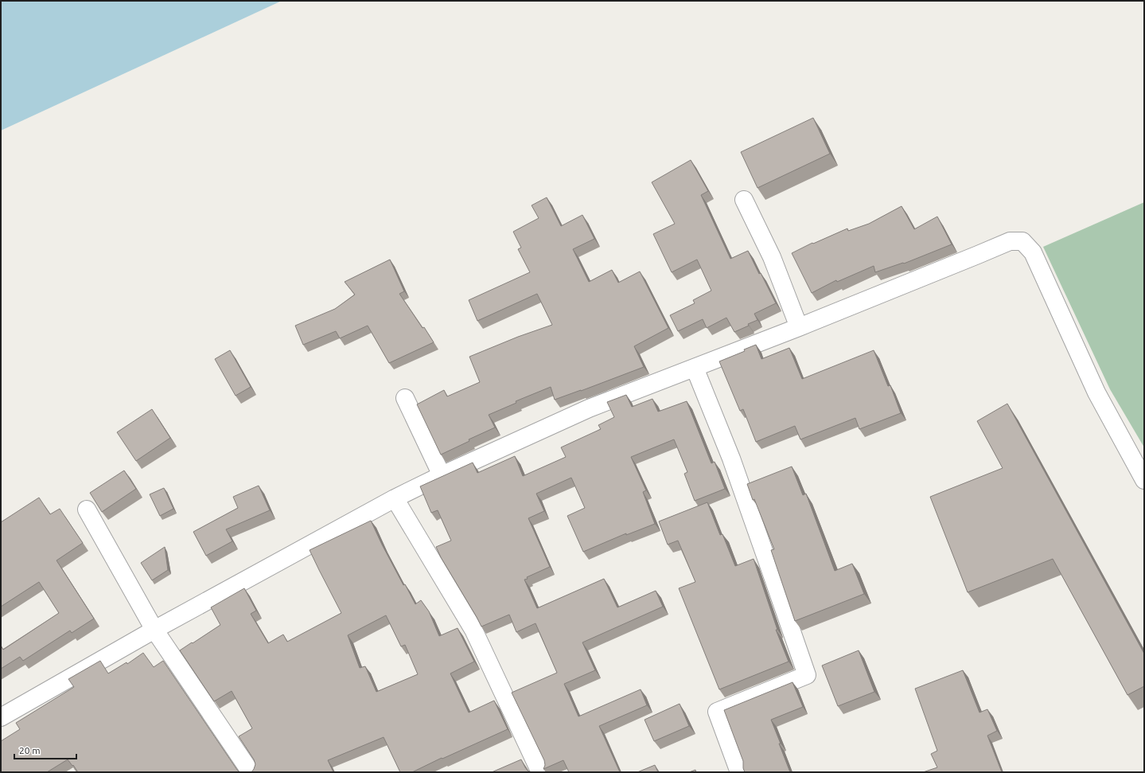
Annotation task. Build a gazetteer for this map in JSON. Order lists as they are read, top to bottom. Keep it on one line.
{"scale_bar":"20 m"}
